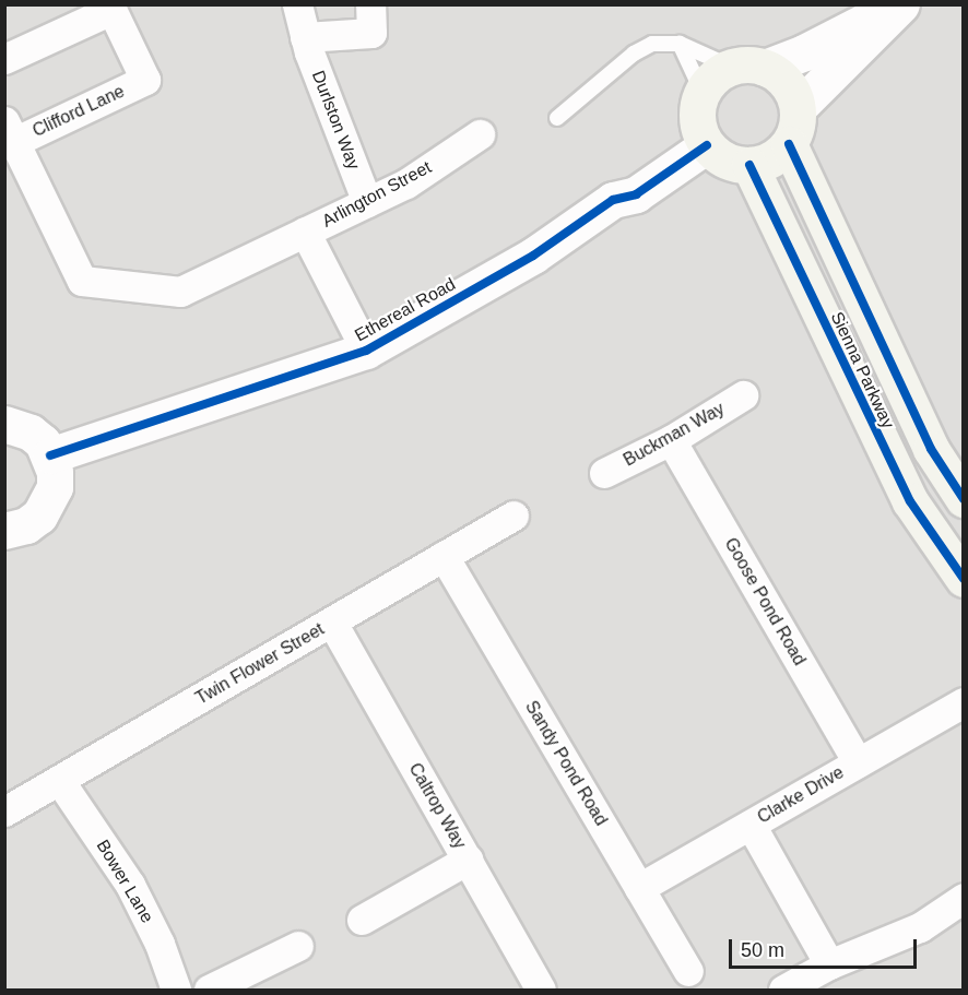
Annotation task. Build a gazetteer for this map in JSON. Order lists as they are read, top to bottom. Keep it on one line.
{"streets":{"main road":["Sienna Parkway"],"street":["Clifford Lane","Durlston Way","Arlington Street","Ethereal Road","Buckman Way","Goose Pond Road","Twin Flower Street","Sandy Pond Road","Clarke Drive","Caltrop Way","Bower Lane"]},"crossings":[["Clifford Lane","Arlington Street"],["Durlston Way","Arlington Street"],["Arlington Street","Ethereal Road"],["Ethereal Road","Sienna Parkway"],["Buckman Way","Goose Pond Road"],["Goose Pond Road","Clarke Drive"],["Twin Flower Street","Sandy Pond Road"],["Twin Flower Street","Caltrop Way"],["Twin Flower Street","Bower Lane"],["Sandy Pond Road","Clarke Drive"]],"scale_bar":"50 m"}
